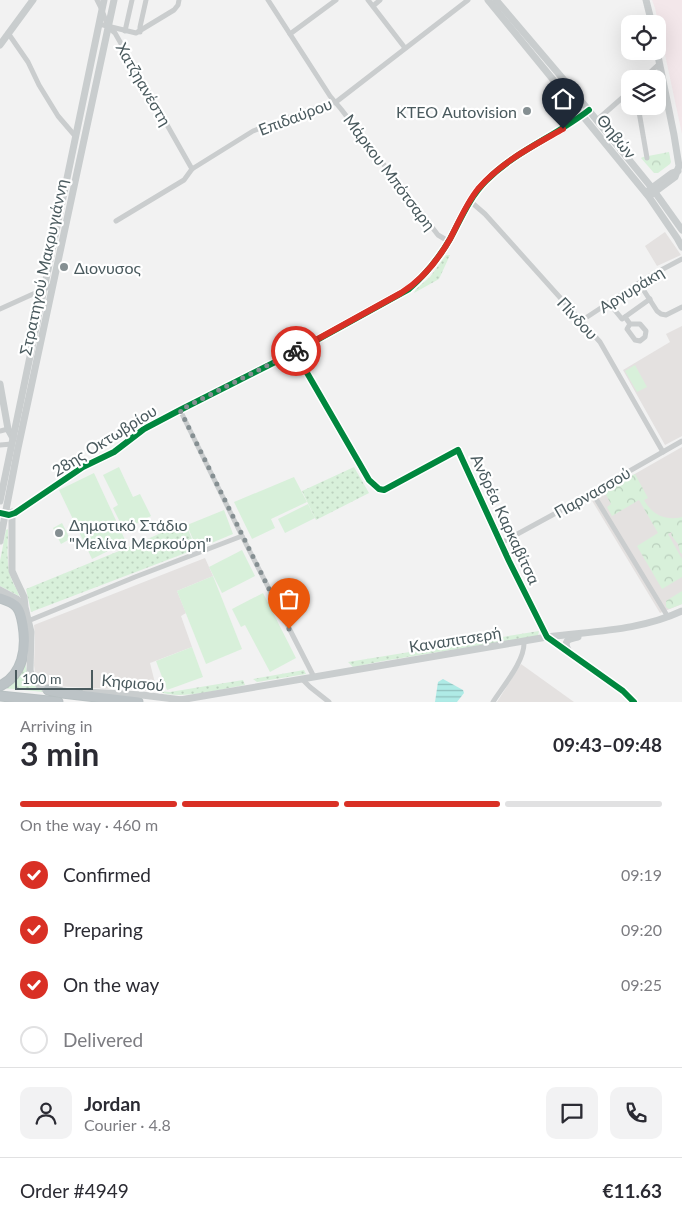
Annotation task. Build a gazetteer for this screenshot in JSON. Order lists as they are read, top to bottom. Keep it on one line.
{"streets":{"street":["Χατζηανέστη","Επιδαύρου","Θηβών","Μάρκου Μπότσαρη","Στρατηγού Μακρυγιάννη","Αργυράκη","Πίνδου","28ης Οκτωβρίου","Παρνασσού","Ανδρέα Καρκαβίτσα","Καναπιτσερή","Κηφισού"]},"crossings":[["Χατζηανέστη","Επιδαύρου"],["Χατζηανέστη","Στρατηγού Μακρυγιάννη"],["Επιδαύρου","Μάρκου Μπότσαρη"],["Θηβών","28ης Οκτωβρίου"],["Μάρκου Μπότσαρη","28ης Οκτωβρίου"],["Στρατηγού Μακρυγιάννη","28ης Οκτωβρίου"],["Αργυράκη","Πίνδου"],["Πίνδου","28ης Οκτωβρίου"],["Πίνδου","Παρνασσού"],["28ης Οκτωβρίου","Ανδρέα Καρκαβίτσα"],["Παρνασσού","Ανδρέα Καρκαβίτσα"],["Ανδρέα Καρκαβίτσα","Καναπιτσερή"],["Καναπιτσερή","Κηφισού"]],"places":["ΚΤΕΟ Autovision","Διονυσος","Δημοτικό Στάδιο \"Μελίνα Μερκούρη\""],"scale_bar":"100 m","page":{"scale":"100 m","heading":["3 min","Arriving in","09:43–09:48"],"panel":["Jordan","Courier · 4.8","Order #4949","€11.63"],"bar":"On the way · 460 m","list":[["Confirmed","09:19"],["Preparing","09:20"],["On the way","09:25"],"Delivered"]}}
